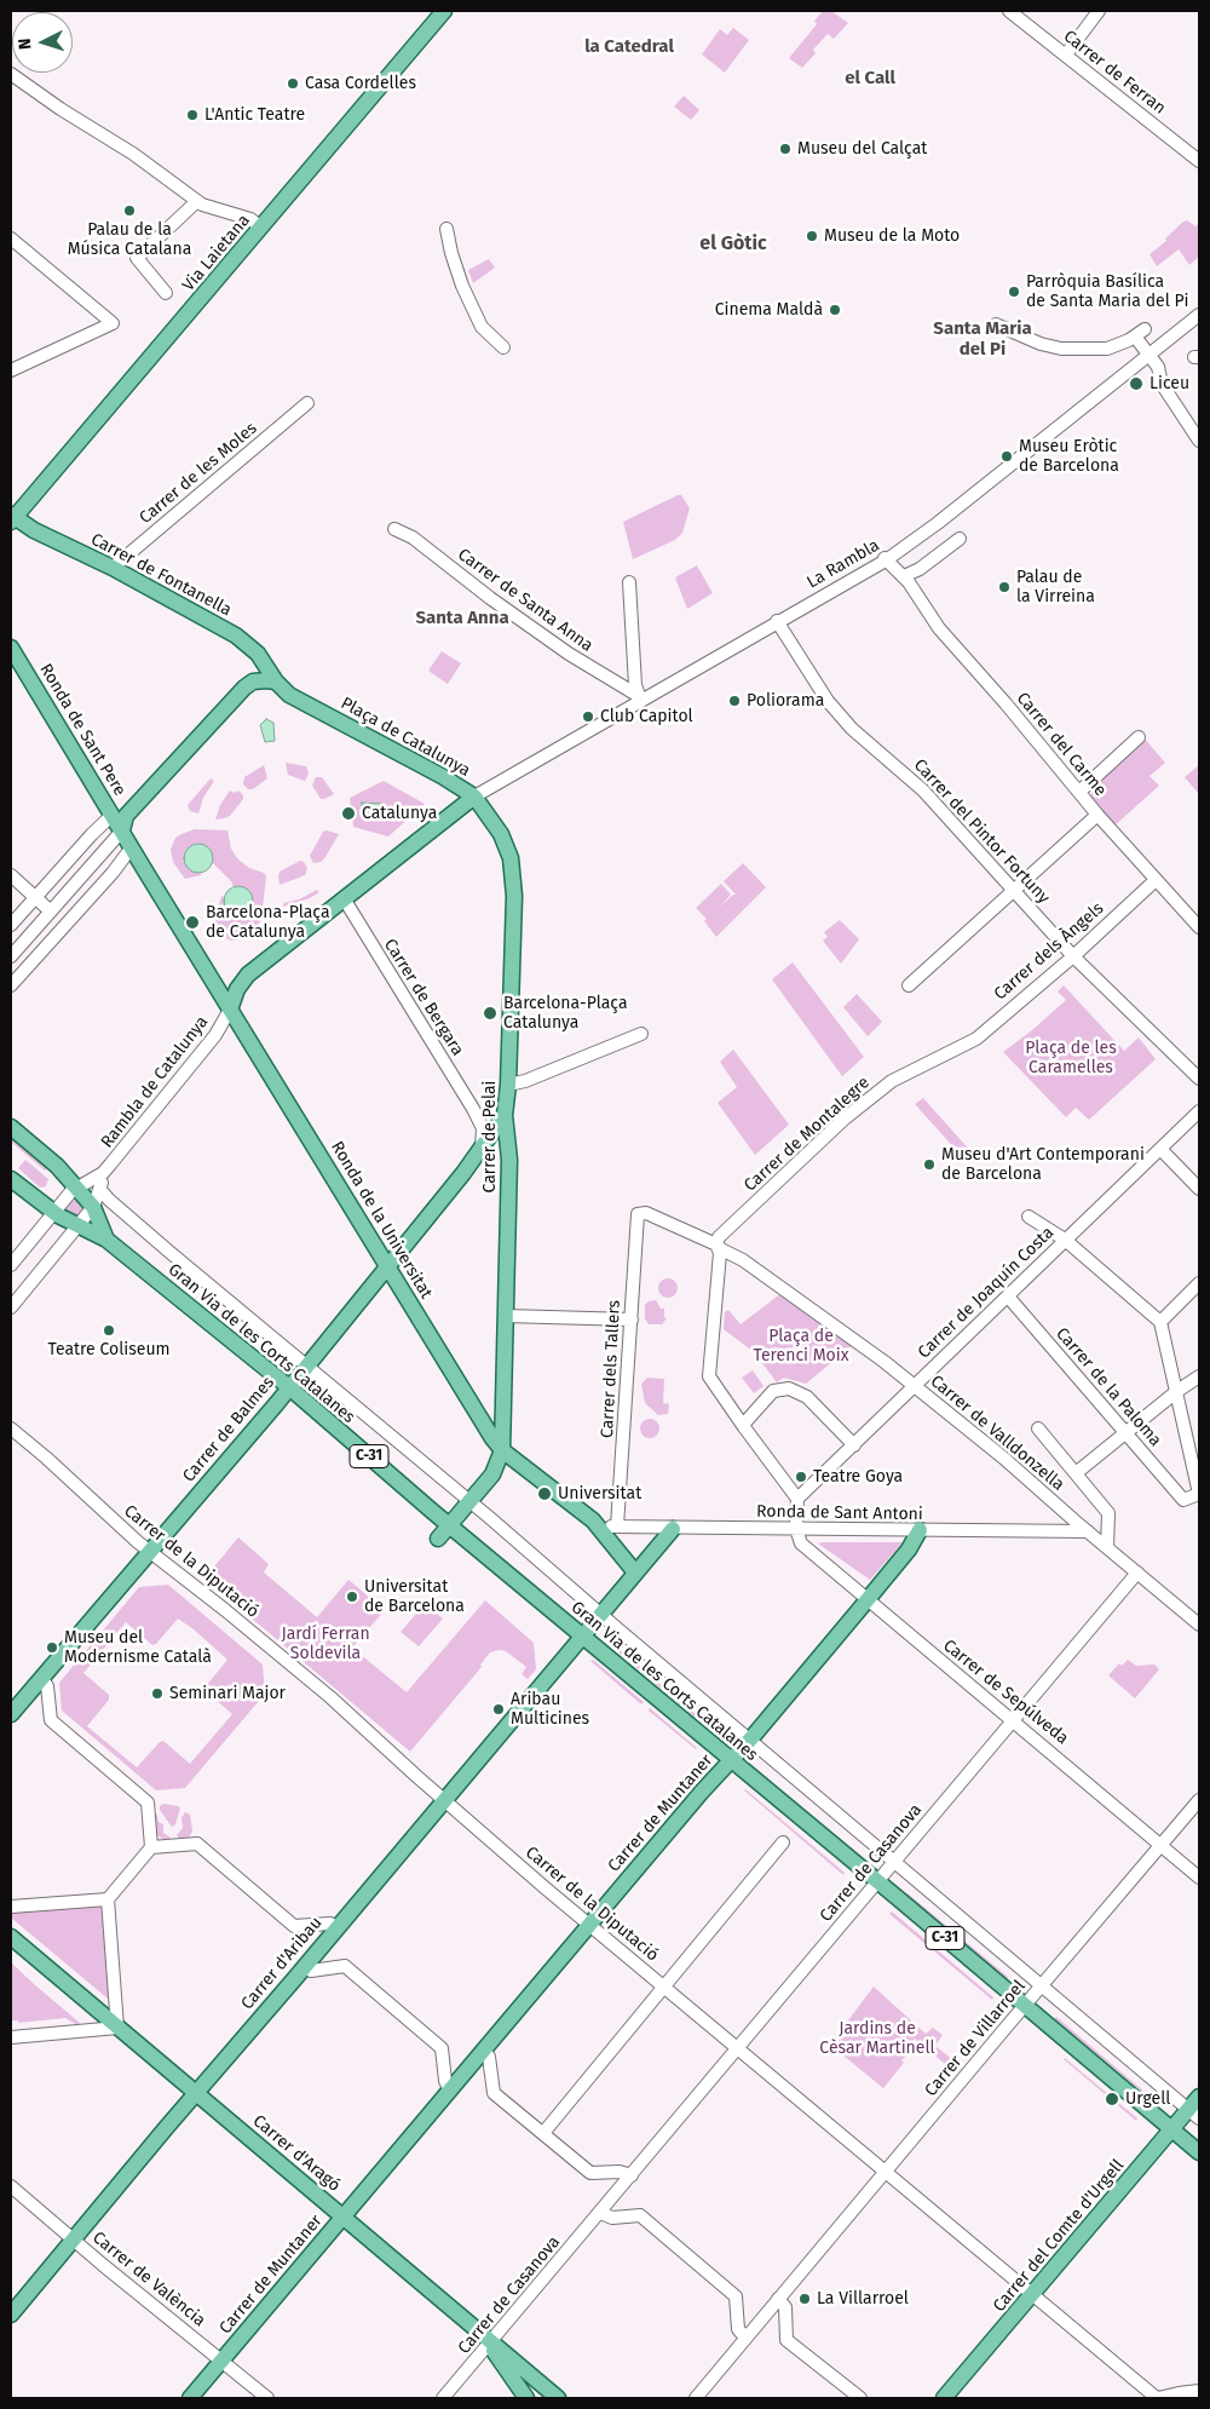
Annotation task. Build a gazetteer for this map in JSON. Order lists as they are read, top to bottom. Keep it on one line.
{"streets":{"main road":["Via Laietana","Carrer de Fontanella","Ronda de Sant Pere","Plaça de Catalunya","Carrer de Pelai","Ronda de la Universitat","Gran Via de les Corts Catalanes","Carrer de Balmes","C-31","Carrer de Muntaner","Carrer d'Aribau","Carrer d'Aragó","Carrer del Comte d'Urgell"],"street":["Carrer de Ferran","Carrer de les Moles","La Rambla","Carrer de Santa Anna","Carrer del Carme","Carrer del Pintor Fortuny","Carrer dels Àngels","Carrer de Bergara","Rambla de Catalunya","Carrer de Montalegre","Carrer de Joaquín Costa","Carrer dels Tallers","Carrer de la Paloma","Carrer de Valldonzella","Ronda de Sant Antoni","Carrer de la Diputació","Carrer de Sepúlveda","Carrer de Casanova","Carrer de Villarroel","Carrer de València"]},"crossings":[["Via Laietana","Carrer de Fontanella"],["Carrer de les Moles","Carrer de Fontanella"],["La Rambla","Carrer de Santa Anna"],["La Rambla","Plaça de Catalunya"],["La Rambla","Carrer del Carme"],["La Rambla","Carrer del Pintor Fortuny"],["La Rambla","Carrer de Pelai"],["Carrer de Fontanella","Plaça de Catalunya"],["Plaça de Catalunya","Carrer de Bergara"],["Plaça de Catalunya","Rambla de Catalunya"],["Plaça de Catalunya","Carrer de Pelai"],["Plaça de Catalunya","Ronda de la Universitat"],["Carrer del Carme","Carrer dels Àngels"],["Carrer del Pintor Fortuny","Carrer dels Àngels"],["Carrer dels Àngels","Carrer de Montalegre"],["Carrer de Bergara","Carrer de Balmes"],["Rambla de Catalunya","Ronda de la Universitat"],["Rambla de Catalunya","Gran Via de les Corts Catalanes"],["Carrer de Montalegre","Carrer de Valldonzella"],["Carrer de Pelai","Ronda de la Universitat"],["Carrer de Pelai","Carrer de Balmes"],["Ronda de la Universitat","Carrer de Balmes"],["Carrer de Joaquín Costa","Carrer de la Paloma"],["Carrer de Joaquín Costa","Carrer de Valldonzella"],["Gran Via de les Corts Catalanes","Carrer de Balmes"],["Gran Via de les Corts Catalanes","Carrer de Muntaner"],["Gran Via de les Corts Catalanes","Carrer de Casanova"],["Gran Via de les Corts Catalanes","Carrer d'Aribau"],["Gran Via de les Corts Catalanes","Carrer de Villarroel"],["Gran Via de les Corts Catalanes","Carrer del Comte d'Urgell"],["Carrer dels Tallers","Carrer de Valldonzella"],["Carrer dels Tallers","Ronda de Sant Antoni"],["Carrer de Balmes","Carrer de la Diputació"],["Carrer de Valldonzella","Ronda de Sant Antoni"],["Carrer de Valldonzella","Carrer de Casanova"],["Ronda de Sant Antoni","Carrer de Sepúlveda"],["Ronda de Sant Antoni","Carrer de Muntaner"],["Ronda de Sant Antoni","Carrer d'Aribau"],["Carrer de la Diputació","Carrer de Muntaner"],["Carrer de la Diputació","Carrer de Casanova"],["Carrer de la Diputació","Carrer d'Aribau"],["Carrer de la Diputació","Carrer de Villarroel"],["Carrer de la Diputació","Carrer del Comte d'Urgell"],["Carrer de Sepúlveda","Carrer de Muntaner"],["Carrer de Sepúlveda","Carrer de Casanova"],["Carrer de Sepúlveda","Carrer de Villarroel"],["Carrer de Muntaner","Carrer d'Aragó"],["Carrer de Muntaner","Carrer de València"],["Carrer de Casanova","Carrer d'Aragó"],["Carrer d'Aribau","Carrer d'Aragó"],["Carrer d'Aribau","Carrer de València"]],"districts":["la Catedral","el Call","el Gòtic","Santa Maria del Pi","Santa Anna"],"parks":["Plaça de les Caramelles","Plaça de Terenci Moix","Jardí Ferran Soldevila","Jardins de Cèsar Martinell"],"places":["Casa Cordelles","L'Antic Teatre","Museu del Calçat","Palau de la Música Catalana","Museu de la Moto","Parròquia Basílica de Santa Maria del Pi","Cinema Maldà","Liceu","Museu Eròtic de Barcelona","Palau de la Virreina","Poliorama","Club Capitol","Catalunya","Barcelona-Plaça de Catalunya","Barcelona-Plaça Catalunya","Museu d'Art Contemporani de Barcelona","Teatre Coliseum","Teatre Goya","Universitat","Universitat de Barcelona","Museu del Modernisme Català","Seminari Major","Aribau Multicines","Urgell","La Villarroel"],"north":"left"}
